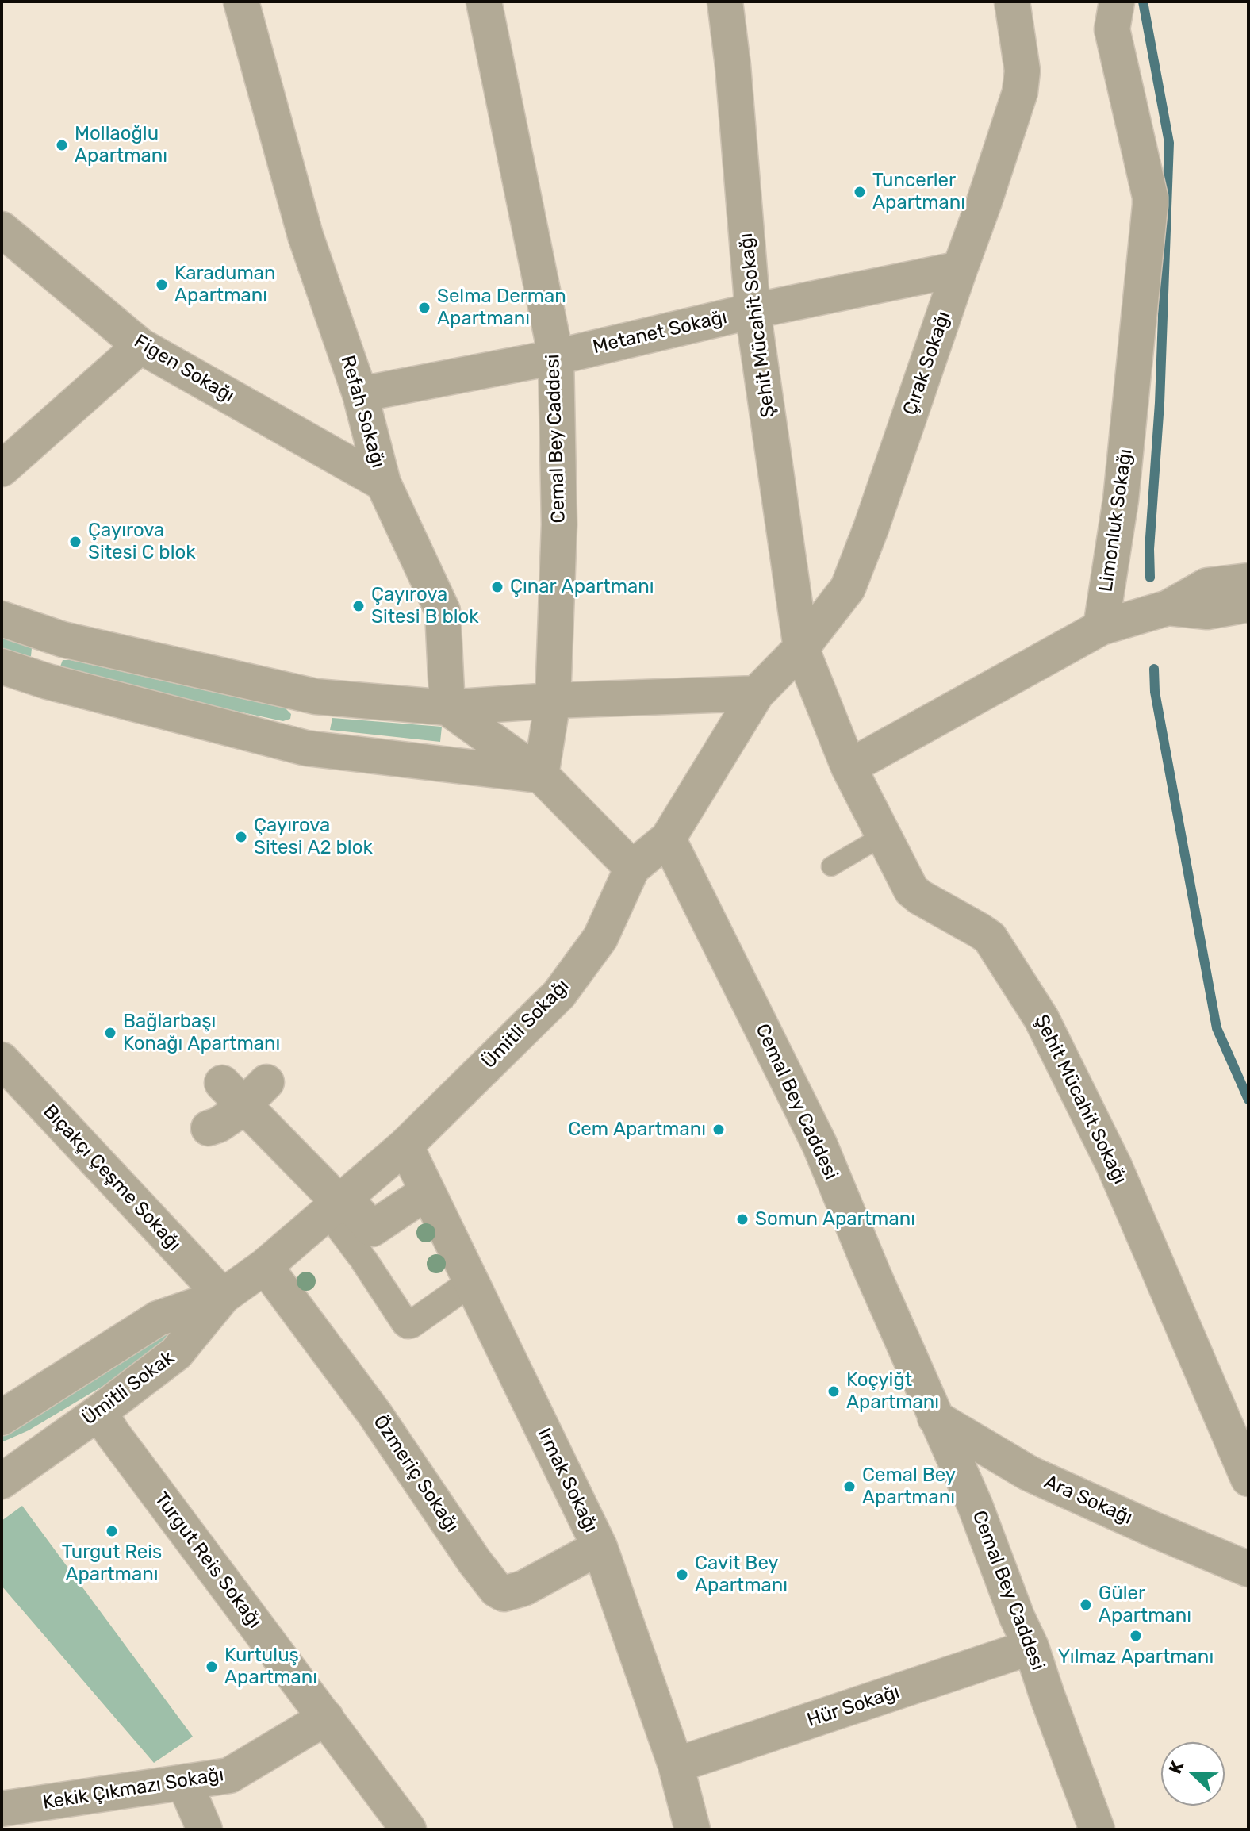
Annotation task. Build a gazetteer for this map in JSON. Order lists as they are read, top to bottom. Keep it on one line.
{"streets":{"street":["Şehit Mücahit Sokağı","Metanet Sokağı","Çırak Sokağı","Figen Sokağı","Refah Sokağı","Cemal Bey Caddesi","Limonluk Sokağı","Ümitli Sokağı","Bıçakçı Çeşme Sokağı","Ümitli Sokak","Özmeriç Sokağı","Irmak Sokağı","Ara Sokağı","Turgut Reis Sokağı","Hür Sokağı","Kekik Çıkmazı Sokağı"]},"crossings":[["Şehit Mücahit Sokağı","Metanet Sokağı"],["Şehit Mücahit Sokağı","Çırak Sokağı"],["Metanet Sokağı","Çırak Sokağı"],["Metanet Sokağı","Refah Sokağı"],["Metanet Sokağı","Cemal Bey Caddesi"],["Çırak Sokağı","Ümitli Sokağı"],["Figen Sokağı","Refah Sokağı"],["Cemal Bey Caddesi","Ümitli Sokağı"],["Cemal Bey Caddesi","Ara Sokağı"],["Cemal Bey Caddesi","Hür Sokağı"],["Ümitli Sokağı","Bıçakçı Çeşme Sokağı"],["Ümitli Sokağı","Ümitli Sokak"],["Ümitli Sokağı","Özmeriç Sokağı"],["Ümitli Sokağı","Irmak Sokağı"],["Bıçakçı Çeşme Sokağı","Ümitli Sokak"],["Ümitli Sokak","Turgut Reis Sokağı"],["Özmeriç Sokağı","Irmak Sokağı"],["Irmak Sokağı","Hür Sokağı"],["Turgut Reis Sokağı","Kekik Çıkmazı Sokağı"]],"places":["Mollaoğlu Apartmanı","Tuncerler Apartmanı","Karaduman Apartmanı","Selma Derman Apartmanı","Çayırova Sitesi C blok","Çınar Apartmanı","Çayırova Sitesi B blok","Çayırova Sitesi A2 blok","Bağlarbaşı Konağı Apartmanı","Cem Apartmanı","Somun Apartmanı","Koçyiğt Apartmanı","Cemal Bey Apartmanı","Turgut Reis Apartmanı","Cavit Bey Apartmanı","Güler Apartmanı","Yılmaz Apartmanı","Kurtuluş Apartmanı"],"north":"left"}
